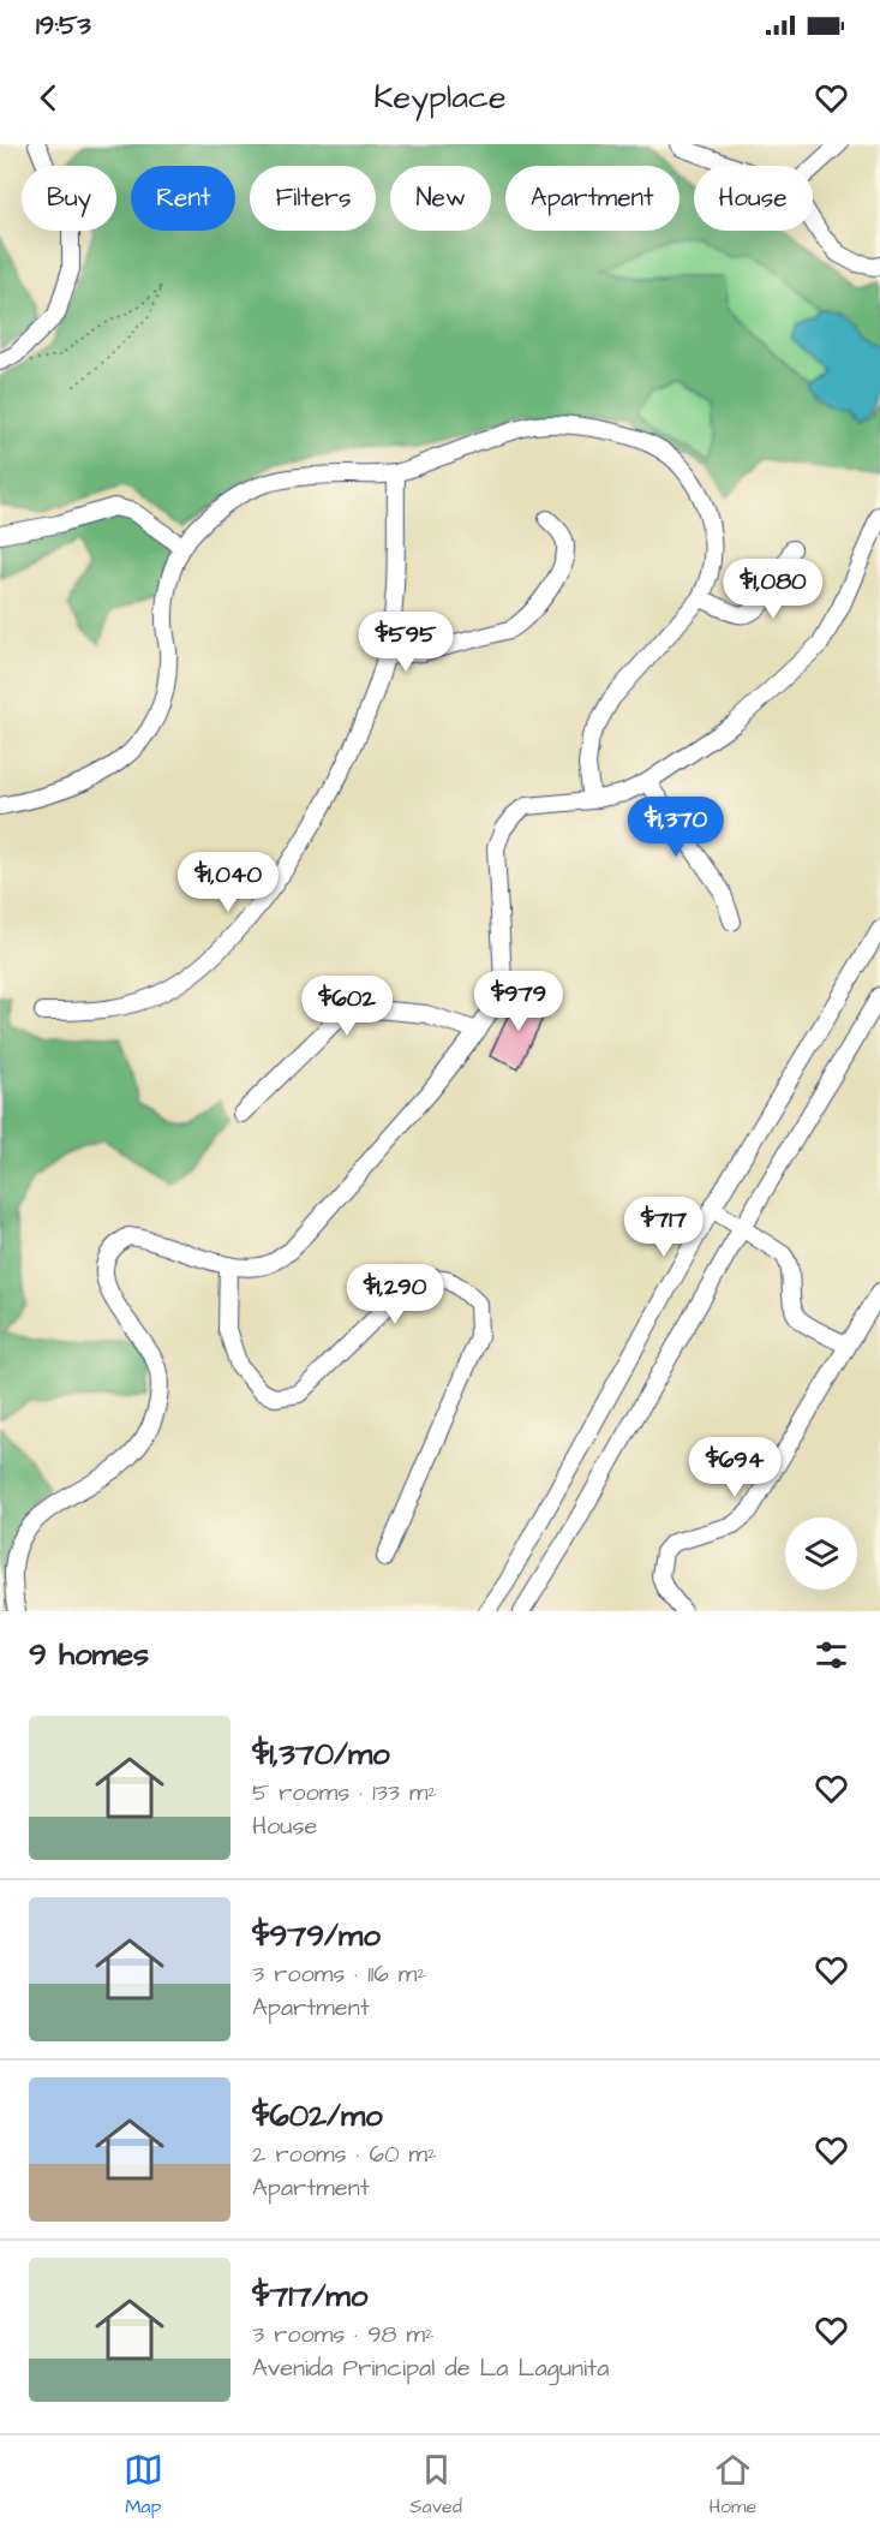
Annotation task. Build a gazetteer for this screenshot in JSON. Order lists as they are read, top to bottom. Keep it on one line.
{"page":{"status":"19:53","header":"Keyplace","chip":["Buy","Rent","Filters","New","Apartment","House"],"price":["$1,080","$595","$1,370","$1,040","$979","$602","$717","$1,290","$694"],"heading":"9 homes","list":[{"name":"$1,370/mo","note":"5 rooms · 133 m² · House"},{"name":"$979/mo","note":"3 rooms · 116 m² · Apartment"},{"name":"$602/mo","note":"2 rooms · 60 m² · Apartment"},{"name":"$717/mo","note":"3 rooms · 98 m² · Avenida Principal de La Lagunita"}],"tabs":["Map","Saved","Home"]}}
